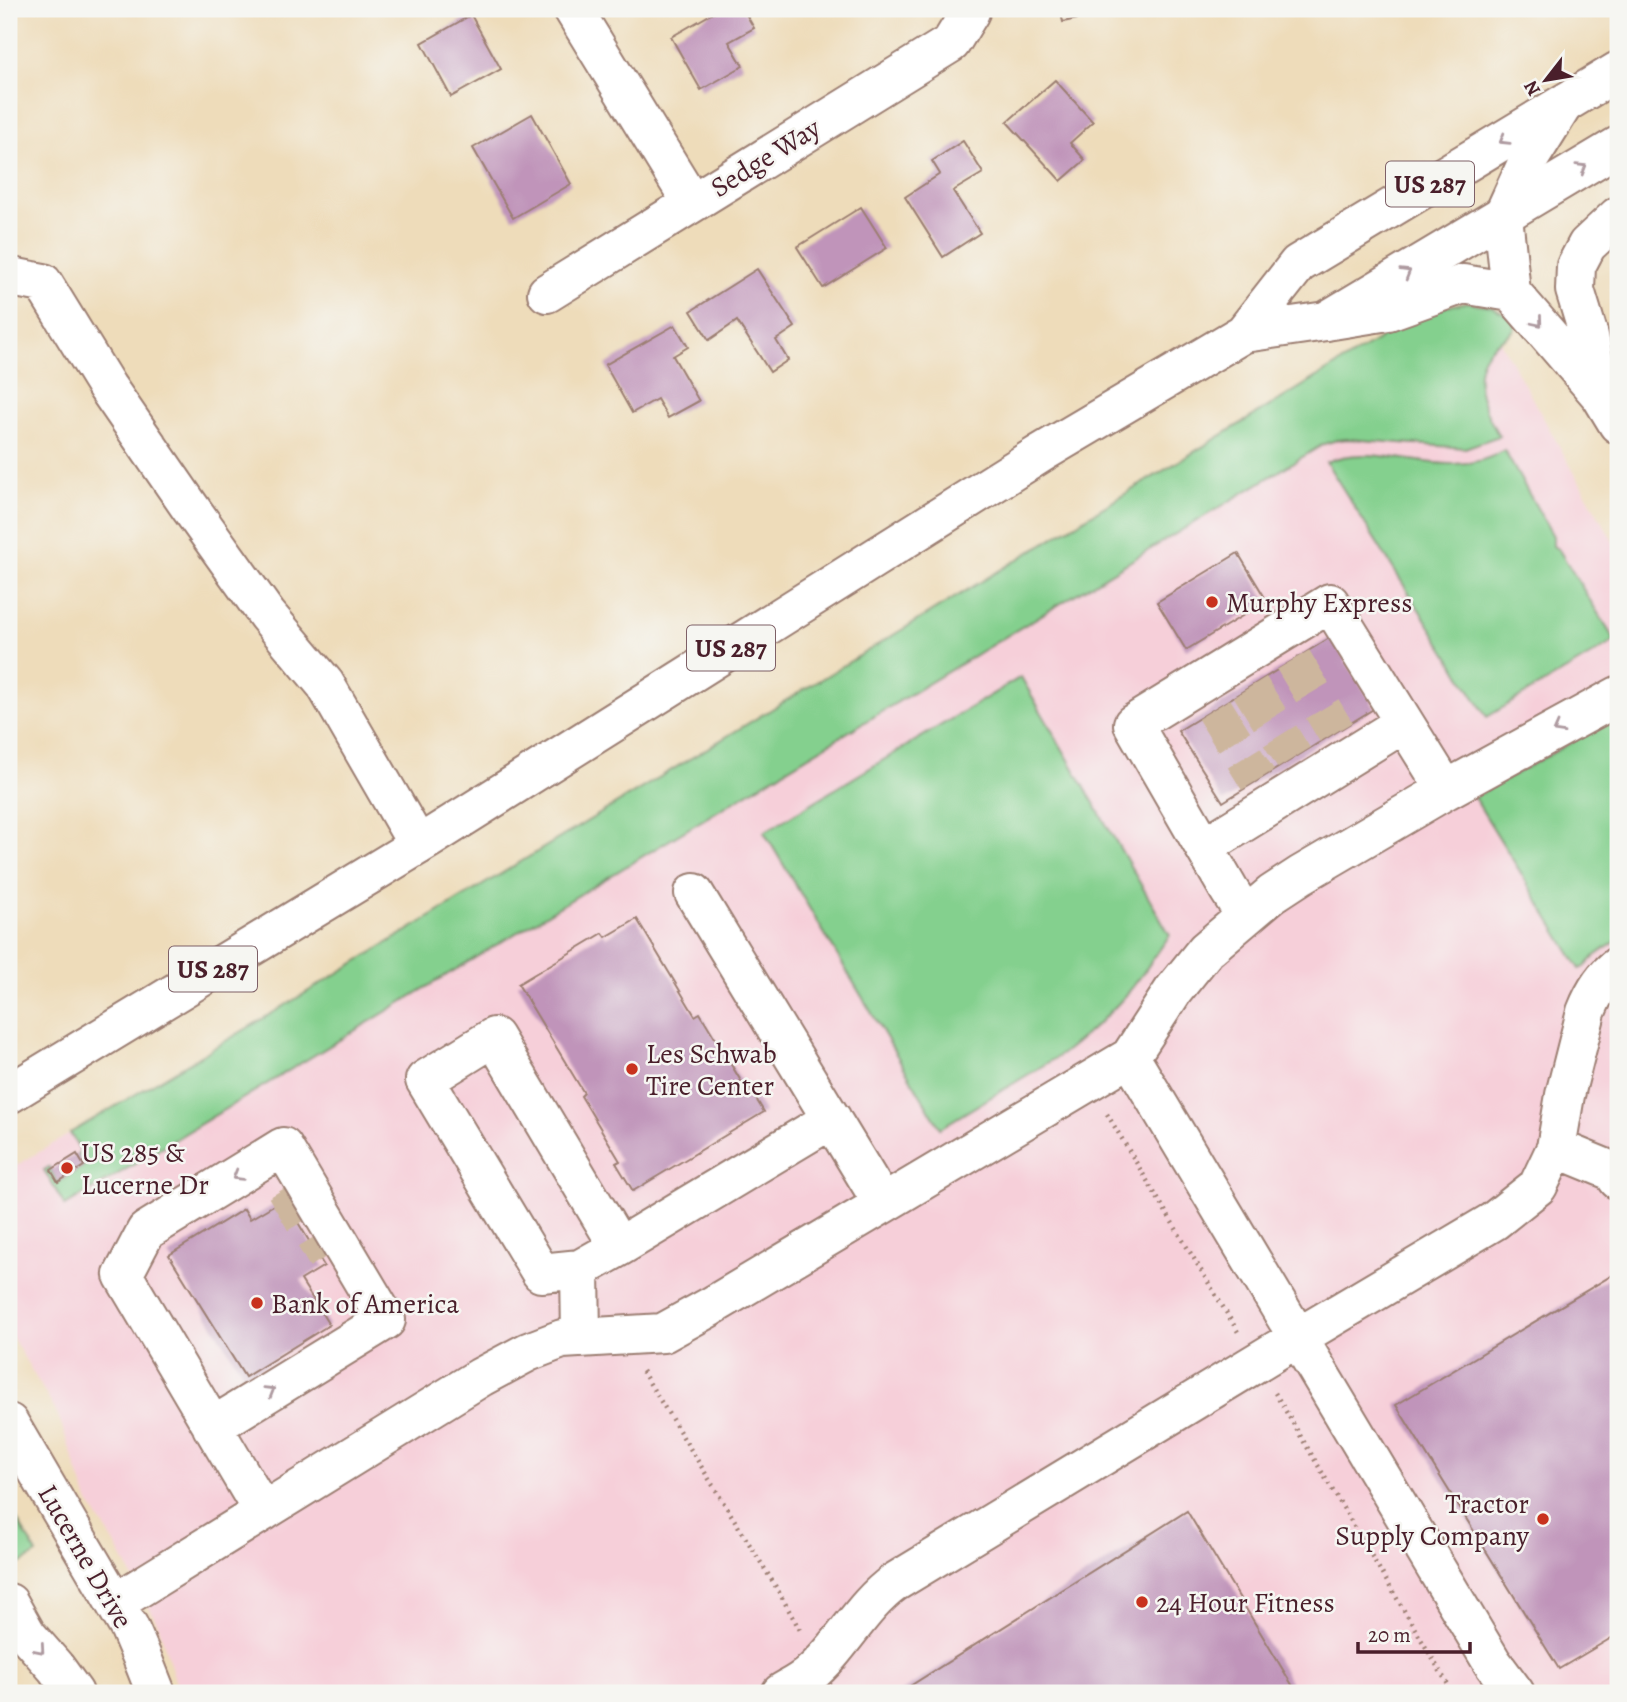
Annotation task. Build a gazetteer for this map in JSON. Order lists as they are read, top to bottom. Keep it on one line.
{"streets":{"main road":["Sedge Way","US 287","Lucerne Drive"]},"places":["Murphy Express","Les Schwab Tire Center","US 285 & Lucerne Dr","Bank of America","Tractor Supply Company","24 Hour Fitness"],"scale_bar":"20 m","north":"bottom left"}
